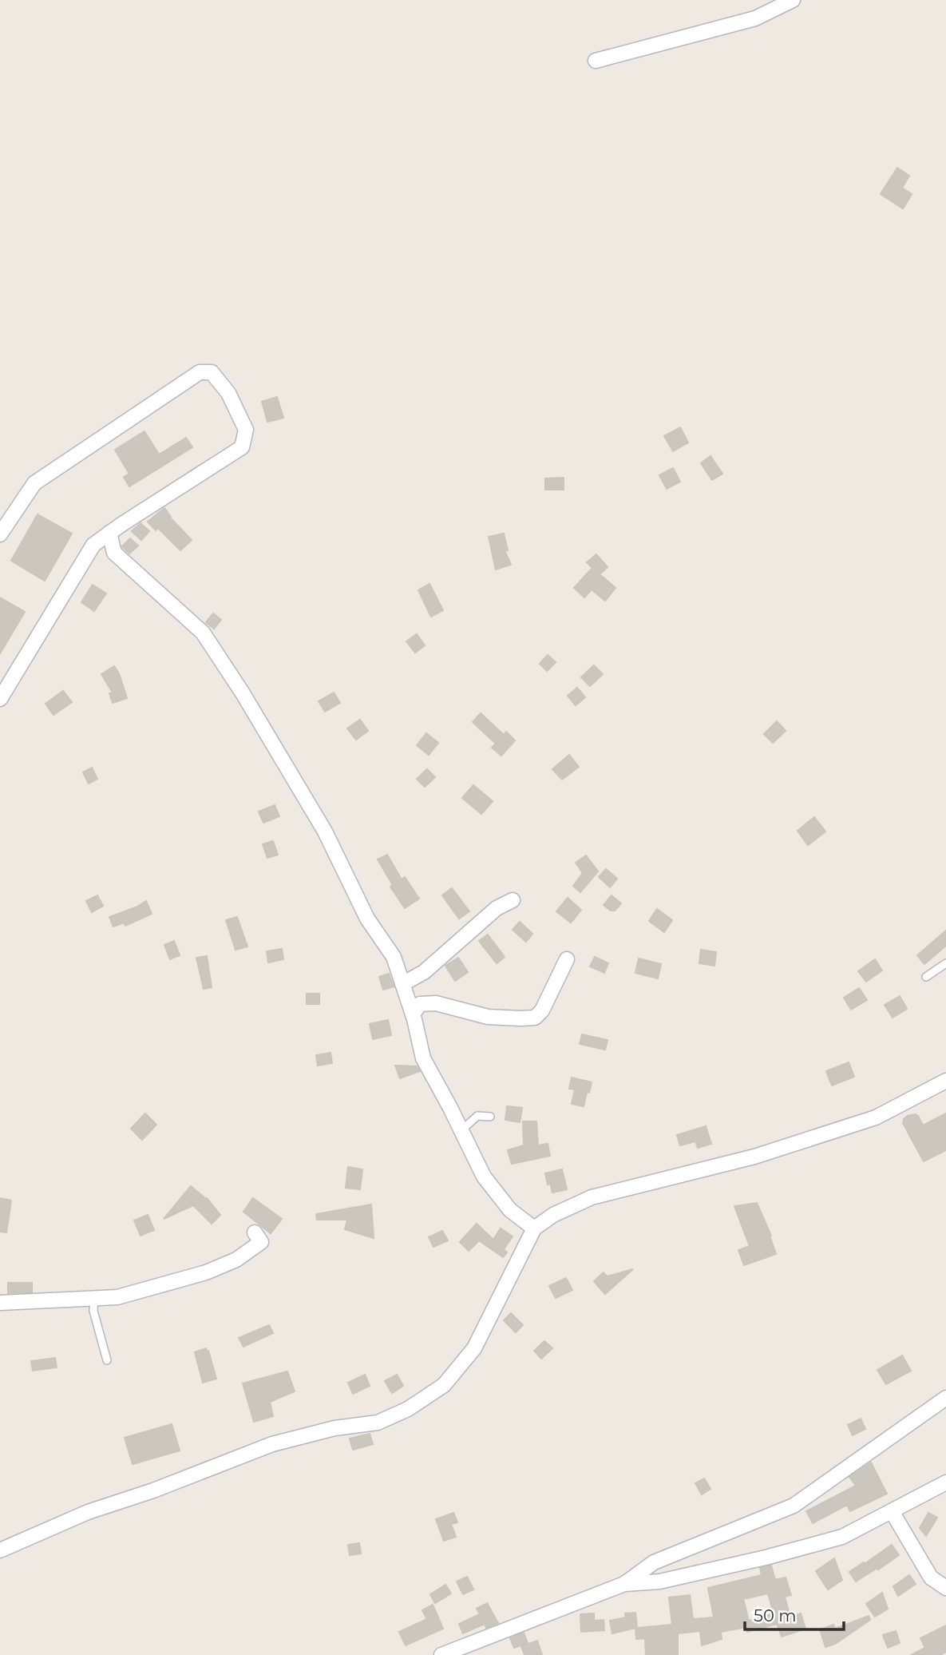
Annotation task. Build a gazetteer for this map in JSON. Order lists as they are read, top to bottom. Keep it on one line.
{"scale_bar":"50 m"}
